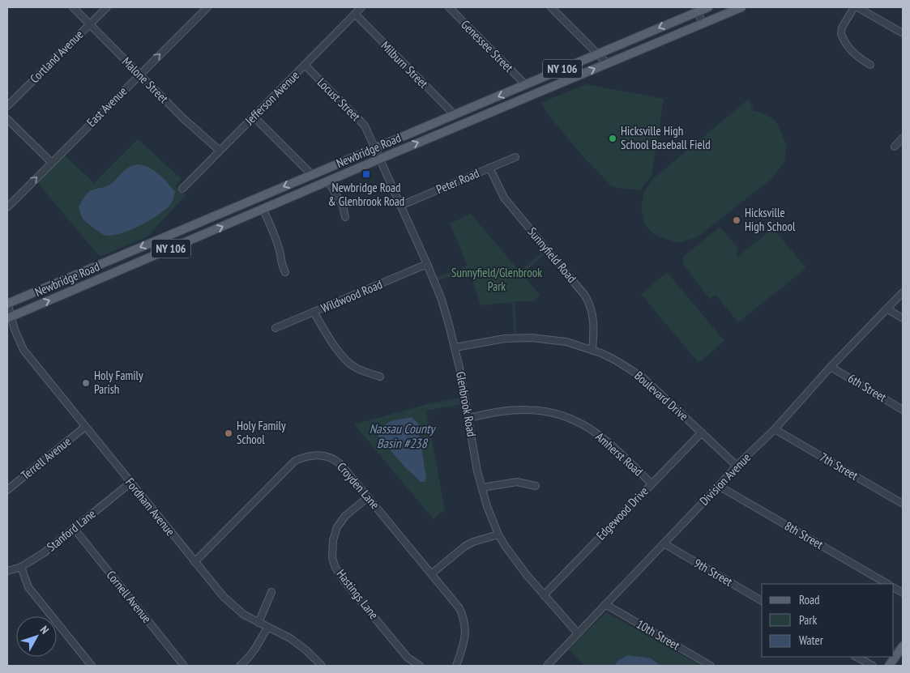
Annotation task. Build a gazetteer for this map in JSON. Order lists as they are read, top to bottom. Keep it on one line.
{"streets":{"main road":["NY 106","Newbridge Road"],"street":["Genessee Street","Cortland Avenue","Milburn Street","Malone Street","Jefferson Avenue","Locust Street","East Avenue","Peter Road","Sunnyfield Road","Wildwood Road","6th Street","Boulevard Drive","Glenbrook Road","Amherst Road","Terrell Avenue","7th Street","Division Avenue","Croyden Lane","Fordham Avenue","Edgewood Drive","Stanford Lane","8th Street","9th Street","Hastings Lane","Cornell Avenue","10th Street"]},"crossings":[["Genessee Street","Newbridge Road"],["Cortland Avenue","Malone Street"],["Milburn Street","Jefferson Avenue"],["Milburn Street","Newbridge Road"],["Malone Street","Jefferson Avenue"],["Malone Street","East Avenue"],["Jefferson Avenue","Locust Street"],["Locust Street","Newbridge Road"],["Locust Street","Glenbrook Road"],["Newbridge Road","Glenbrook Road"],["Newbridge Road","Fordham Avenue"],["Peter Road","Sunnyfield Road"],["Peter Road","Glenbrook Road"],["Sunnyfield Road","Boulevard Drive"],["Wildwood Road","Glenbrook Road"],["6th Street","Division Avenue"],["Boulevard Drive","Glenbrook Road"],["Boulevard Drive","Division Avenue"],["Boulevard Drive","Edgewood Drive"],["Glenbrook Road","Amherst Road"],["Glenbrook Road","Division Avenue"],["Glenbrook Road","Edgewood Drive"],["Amherst Road","Edgewood Drive"],["Terrell Avenue","Fordham Avenue"],["7th Street","Division Avenue"],["Division Avenue","8th Street"],["Division Avenue","9th Street"],["Division Avenue","10th Street"],["Croyden Lane","Fordham Avenue"],["Croyden Lane","Hastings Lane"],["Fordham Avenue","Stanford Lane"],["Stanford Lane","Cornell Avenue"]],"one_way":["East Avenue"],"water":["Nassau County Basin #238"],"parks":["Sunnyfield/Glenbrook Park"],"places":{"other":["Hicksville High School Baseball Field","Hicksville High School","Holy Family Parish","Holy Family School"],"transit":["Newbridge Road & Glenbrook Road"]},"legend":["Road","Park","Water"],"north":"top right"}
